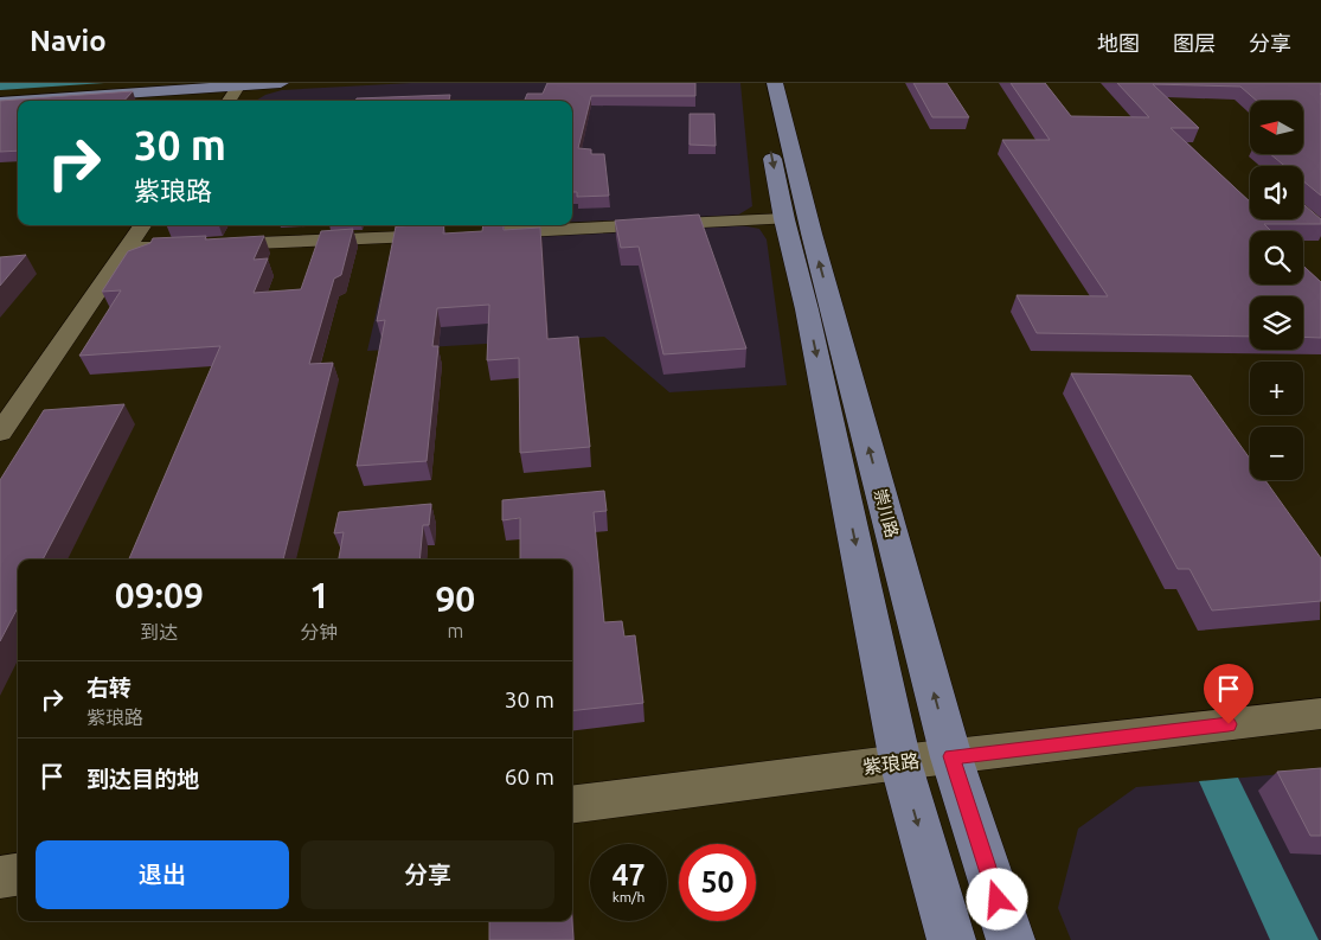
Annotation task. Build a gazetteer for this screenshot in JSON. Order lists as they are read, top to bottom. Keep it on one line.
{"streets":{"main road":["崇川路"],"street":["紫琅路"]},"crossings":[["崇川路","紫琅路"]],"north":"left","page":{"header":"Navio","nav":["地图","图层","分享"],"map_buttons":["+","−"],"turn":["30 m","紫琅路"],"eta":["09:09","到达","1","分钟","90","m"],"list":[{"name":"右转","note":"紫琅路","value":"30 m"},{"name":"到达目的地","value":"60 m"}],"buttons":["退出","分享"],"speed":"47 km/h","limit":"50"}}
